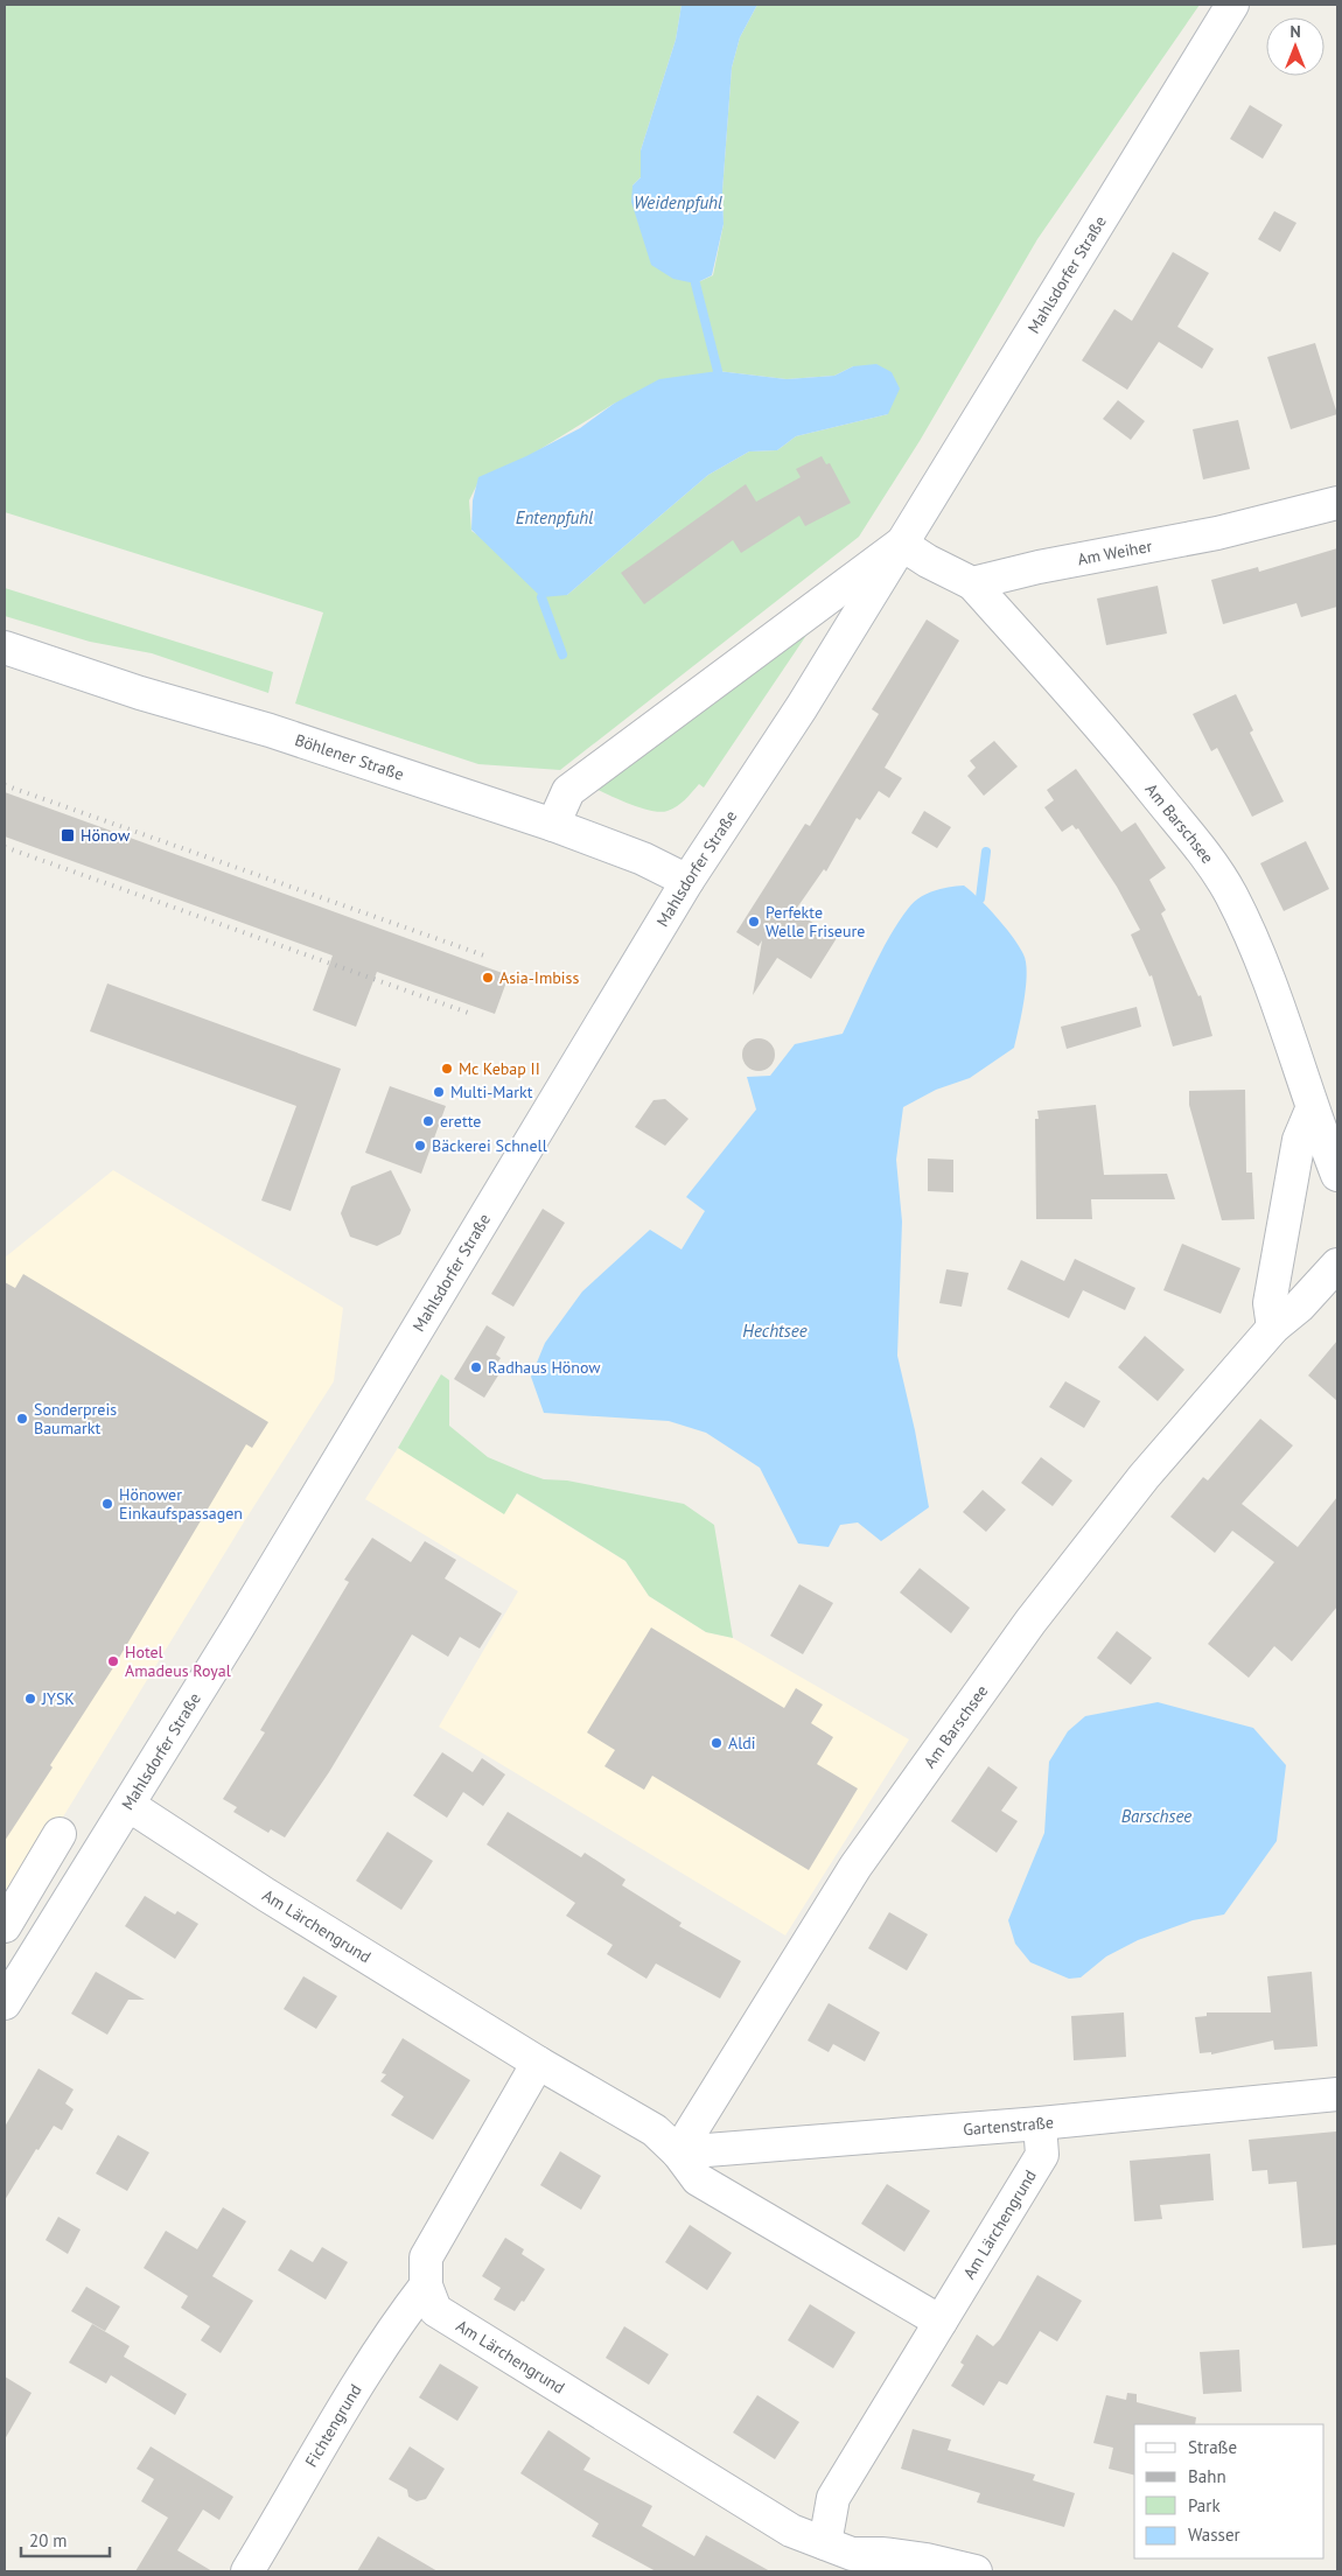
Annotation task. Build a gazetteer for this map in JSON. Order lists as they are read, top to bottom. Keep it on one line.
{"streets":{"street":["Mahlsdorfer Straße","Am Weiher","Böhlener Straße","Am Barschsee","Am Lärchengrund","Gartenstraße","Fichtengrund"]},"crossings":[["Mahlsdorfer Straße","Böhlener Straße"],["Mahlsdorfer Straße","Am Lärchengrund"],["Am Weiher","Am Barschsee"],["Am Barschsee","Am Lärchengrund"],["Am Barschsee","Gartenstraße"],["Am Lärchengrund","Gartenstraße"],["Am Lärchengrund","Fichtengrund"]],"water":["Weidenpfuhl","Entenpfuhl","Hechtsee","Barschsee"],"places":{"transit":["Hönow"],"other":["Perfekte Welle Friseure","Asia-Imbiss","Mc Kebap II","Multi-Markt","erette","Bäckerei Schnell","Radhaus Hönow","Sonderpreis Baumarkt","Hönower Einkaufspassagen","Hotel Amadeus Royal","JYSK","Aldi"]},"legend":["Straße","Bahn","Park","Wasser"],"scale_bar":"20 m","north":"top"}
